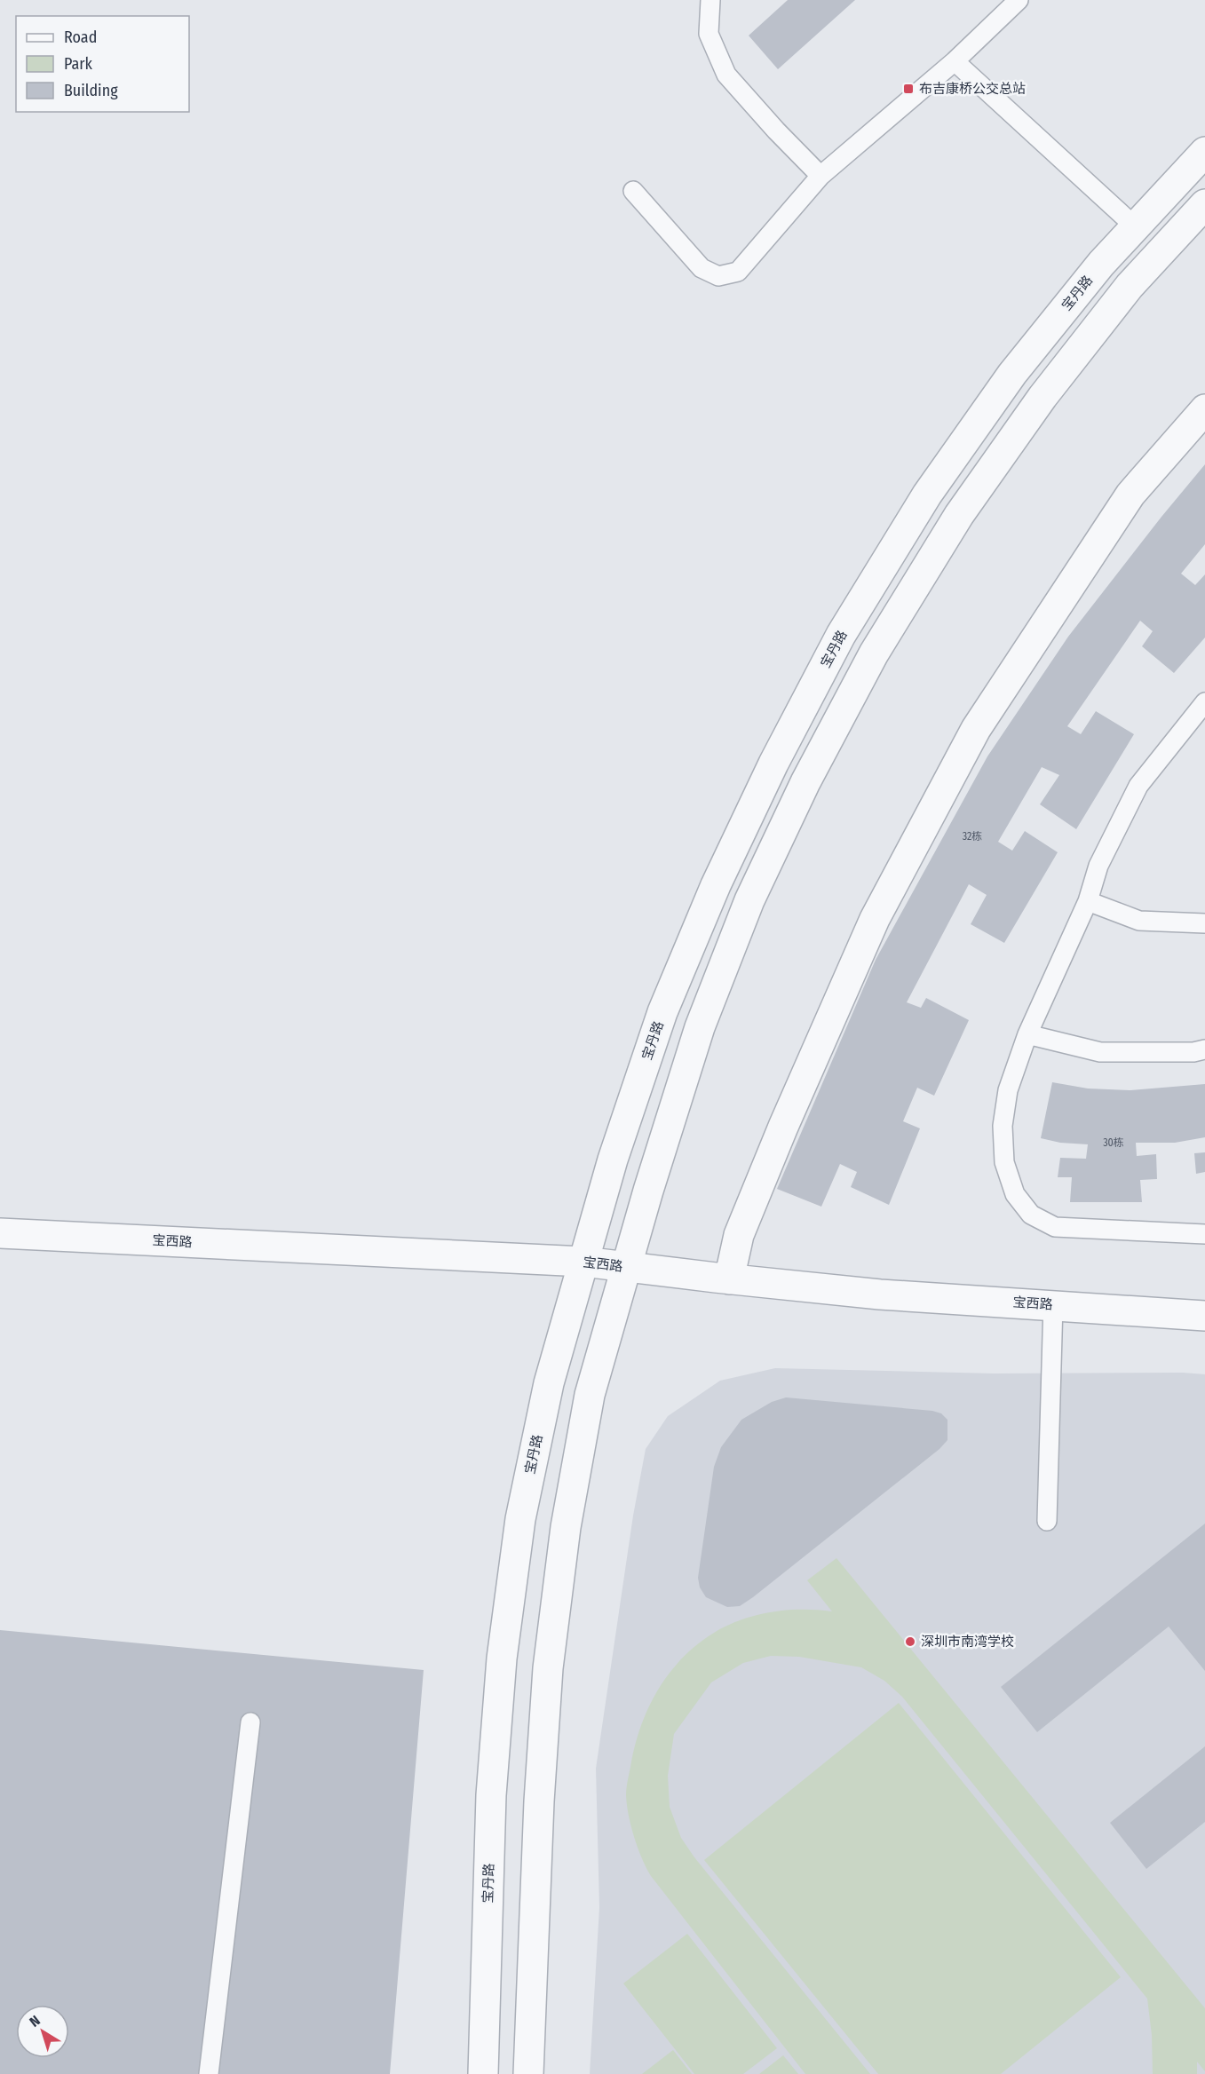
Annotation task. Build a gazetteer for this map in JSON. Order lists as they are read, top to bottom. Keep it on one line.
{"streets":{"street":["宝丹路","宝西路"]},"crossings":[["宝丹路","宝西路"]],"places":{"transit":["布吉康桥公交总站"],"other":["深圳市南湾学校"]},"house_numbers":["32栋","30栋"],"legend":["Road","Park","Building"],"north":"top left"}
